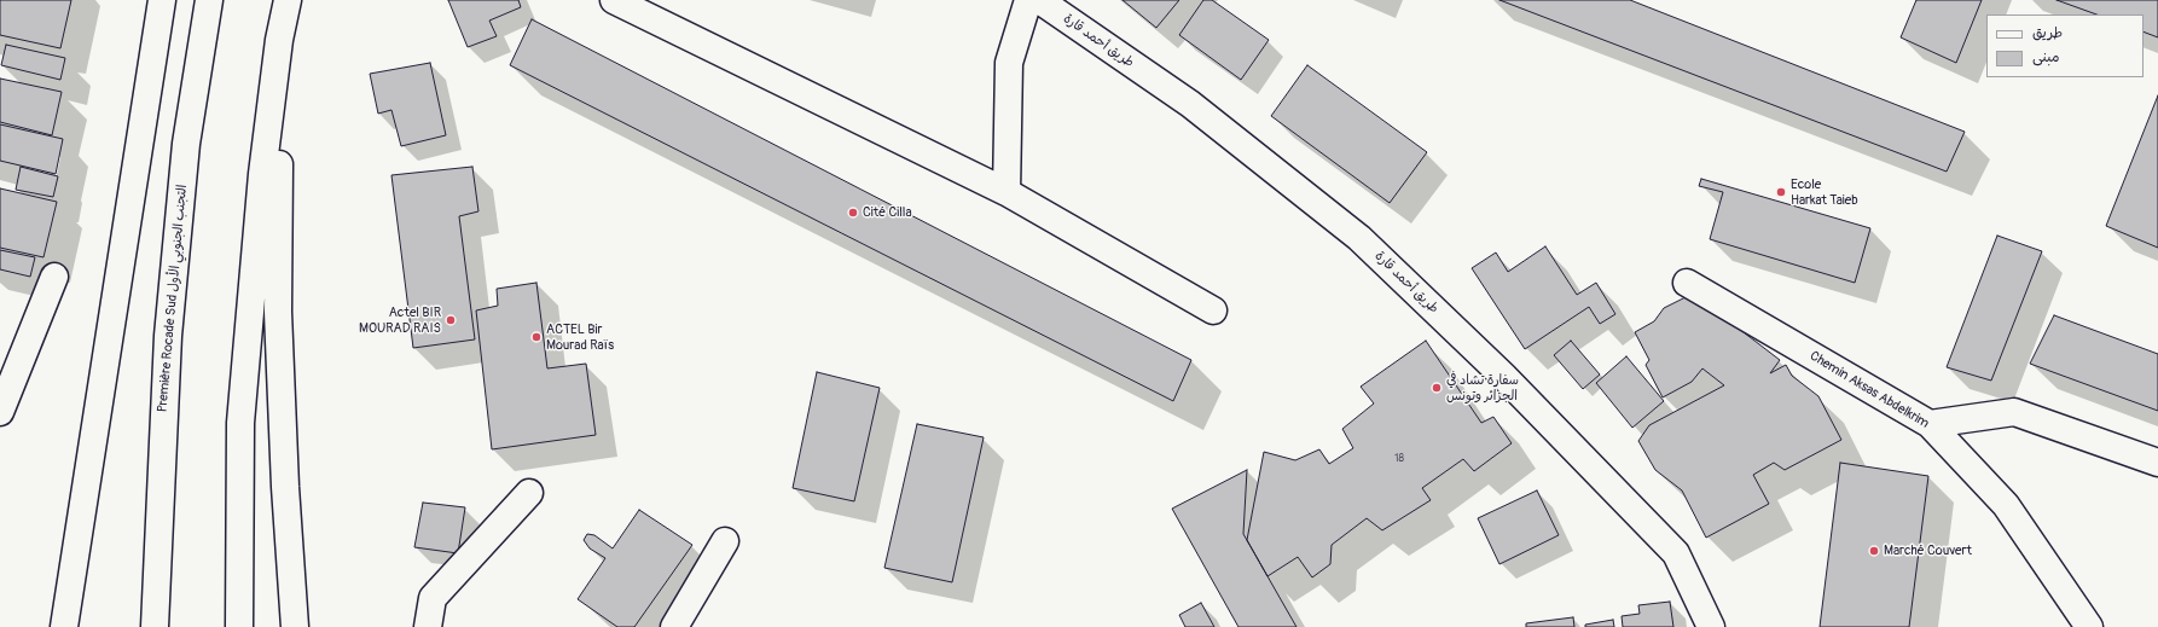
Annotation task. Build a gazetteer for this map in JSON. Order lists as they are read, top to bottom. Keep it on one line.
{"streets":{"main road":["طريق أحمد قارة","Première Rocade Sud التجنب الجنوبي الأول","Chemin Aksas Abdelkrim"]},"places":["Ecole Harkat Taieb","Cité Cilla","Actel BIR MOURAD RAIS","ACTEL Bir Mourad Raïs","سفارة تشاد في الجزائر وتونس","Marché Couvert"],"house_numbers":["18"],"legend":["طريق","مبنى"]}
